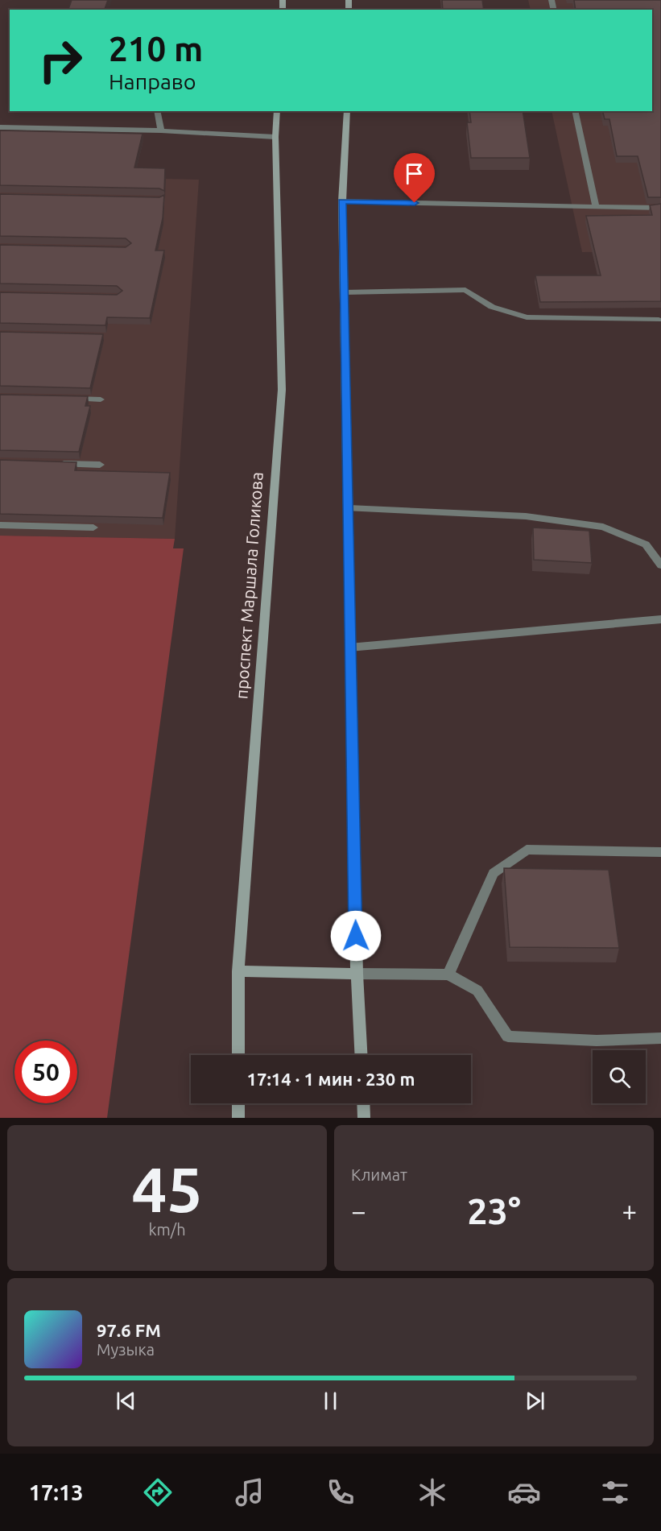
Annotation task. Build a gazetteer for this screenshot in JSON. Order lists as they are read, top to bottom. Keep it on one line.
{"streets":{"main road":["проспект Маршала Голикова"]},"page":{"turn":["210 m","Направо"],"limit":"50","trip":"17:14 · 1 мин · 230 m","tile":[["45","km/h"],"Климат"],"heat":["−","23°","+"],"song":["97.6 FM","Музыка"],"tabs":"17:13"}}
